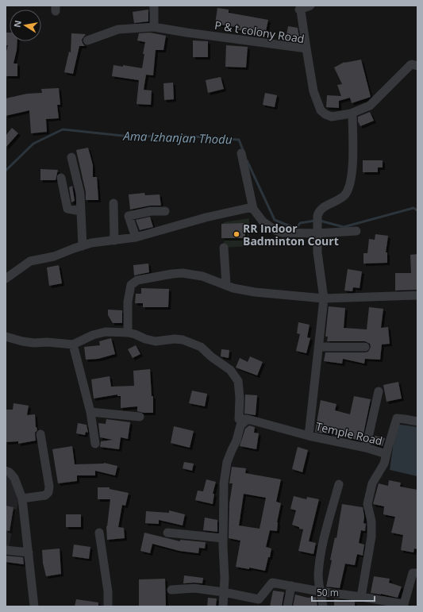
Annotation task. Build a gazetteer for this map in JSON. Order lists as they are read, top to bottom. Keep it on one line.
{"streets":{"street":["P & t colony Road","Temple Road"]},"water":["Ama Izhanjan Thodu"],"places":["RR Indoor Badminton Court"],"scale_bar":"50 m","north":"left"}
